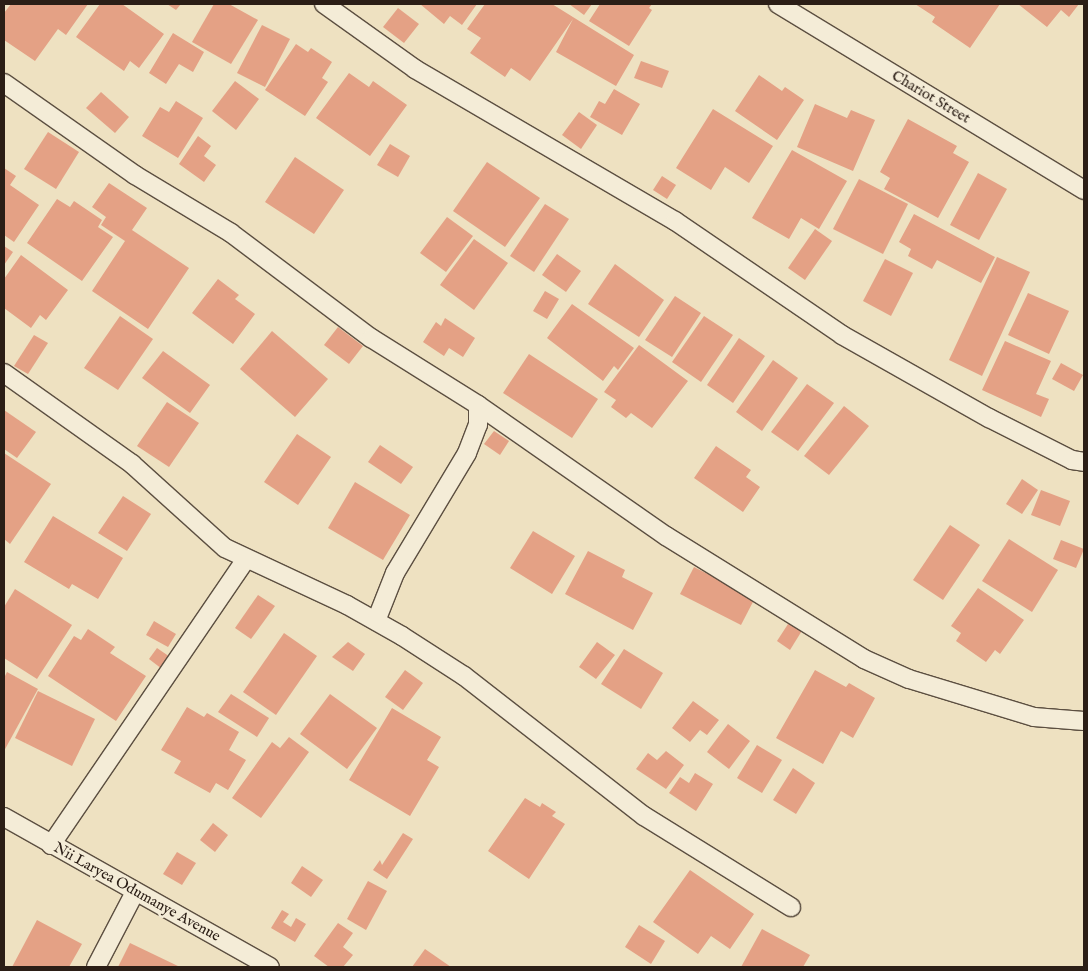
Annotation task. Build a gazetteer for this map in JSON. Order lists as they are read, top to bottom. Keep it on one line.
{"streets":{"street":["Chariot Street","Nii Laryea Odumanye Avenue"]}}
